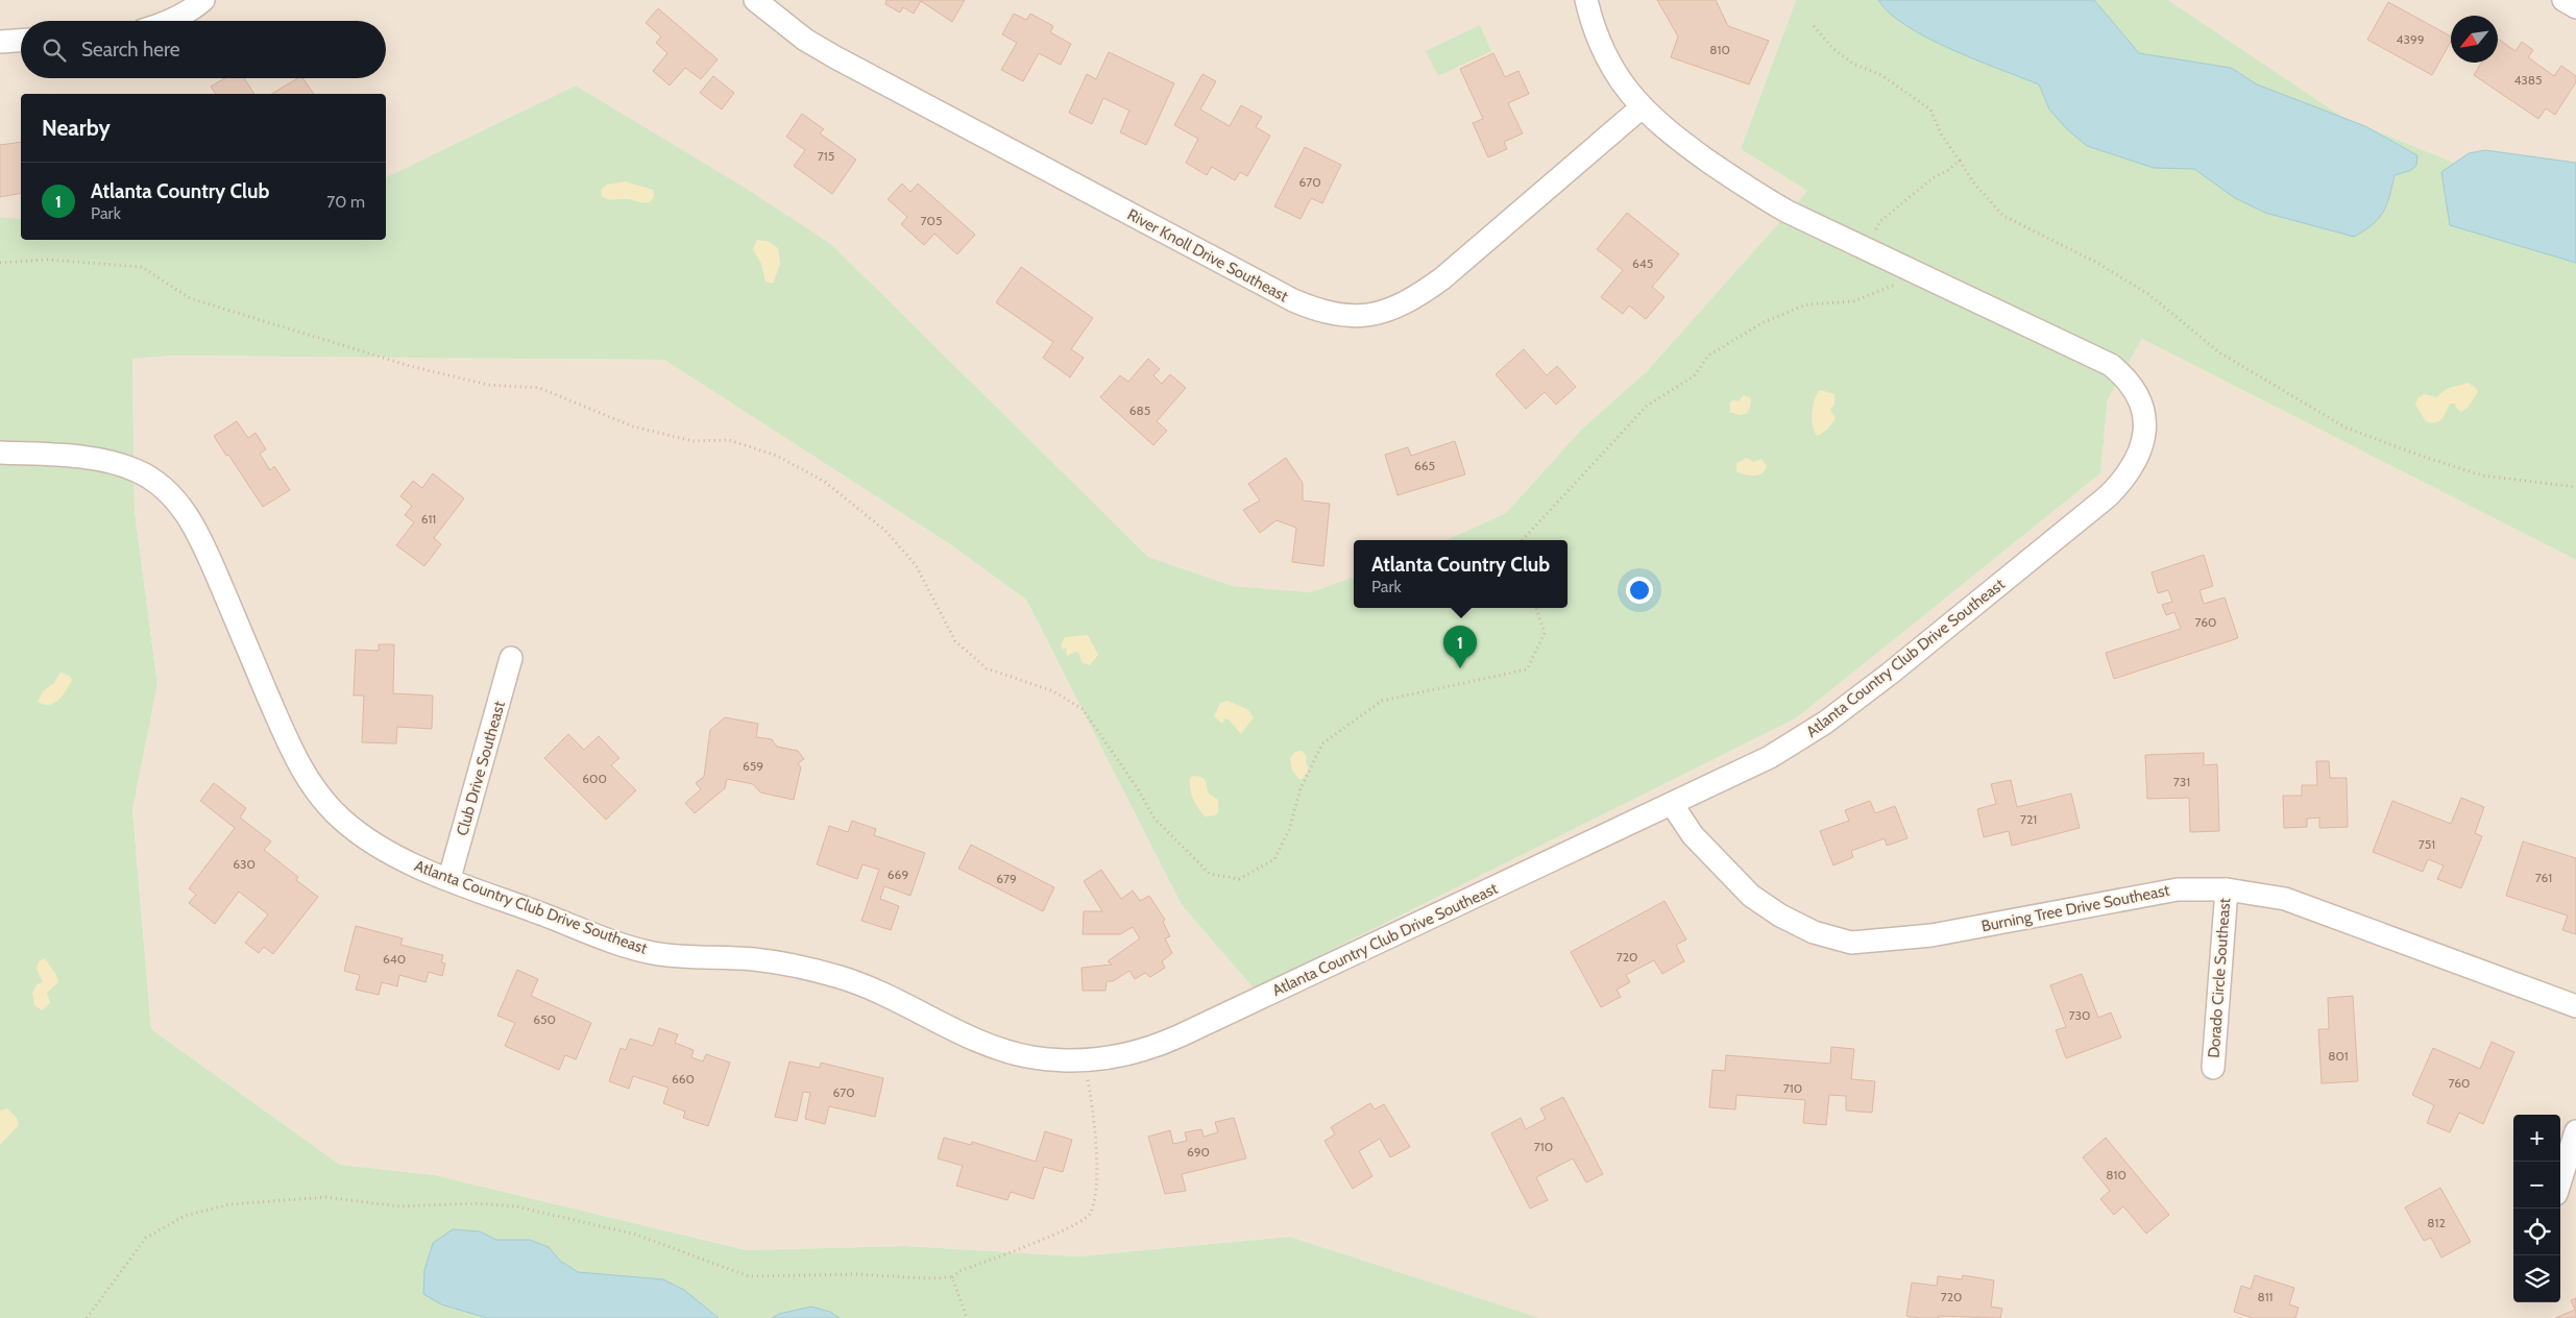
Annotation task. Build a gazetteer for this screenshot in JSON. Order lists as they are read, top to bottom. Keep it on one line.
{"streets":{"street":["River Knoll Drive Southeast","Atlanta Country Club Drive Southeast","Club Drive Southeast","Burning Tree Drive Southeast","Dorado Circle Southeast"]},"crossings":[["River Knoll Drive Southeast","Atlanta Country Club Drive Southeast"],["Atlanta Country Club Drive Southeast","Club Drive Southeast"],["Atlanta Country Club Drive Southeast","Burning Tree Drive Southeast"],["Burning Tree Drive Southeast","Dorado Circle Southeast"]],"house_numbers":["4399","810","4385","715","670","705","645","685","665","611","760","659","600","731","721","751","630","669","761","679","720","640","730","650","801","660","760","710","670","710","690","810","812","720","811"],"north":"bottom left","page":{"search":"Search here","heading":"Nearby","list":[{"mark":"1","name":"Atlanta Country Club","note":"Park","value":"70 m"}],"popup":["Atlanta Country Club","Park"],"pins":"1","map_buttons":["+","−"]}}
